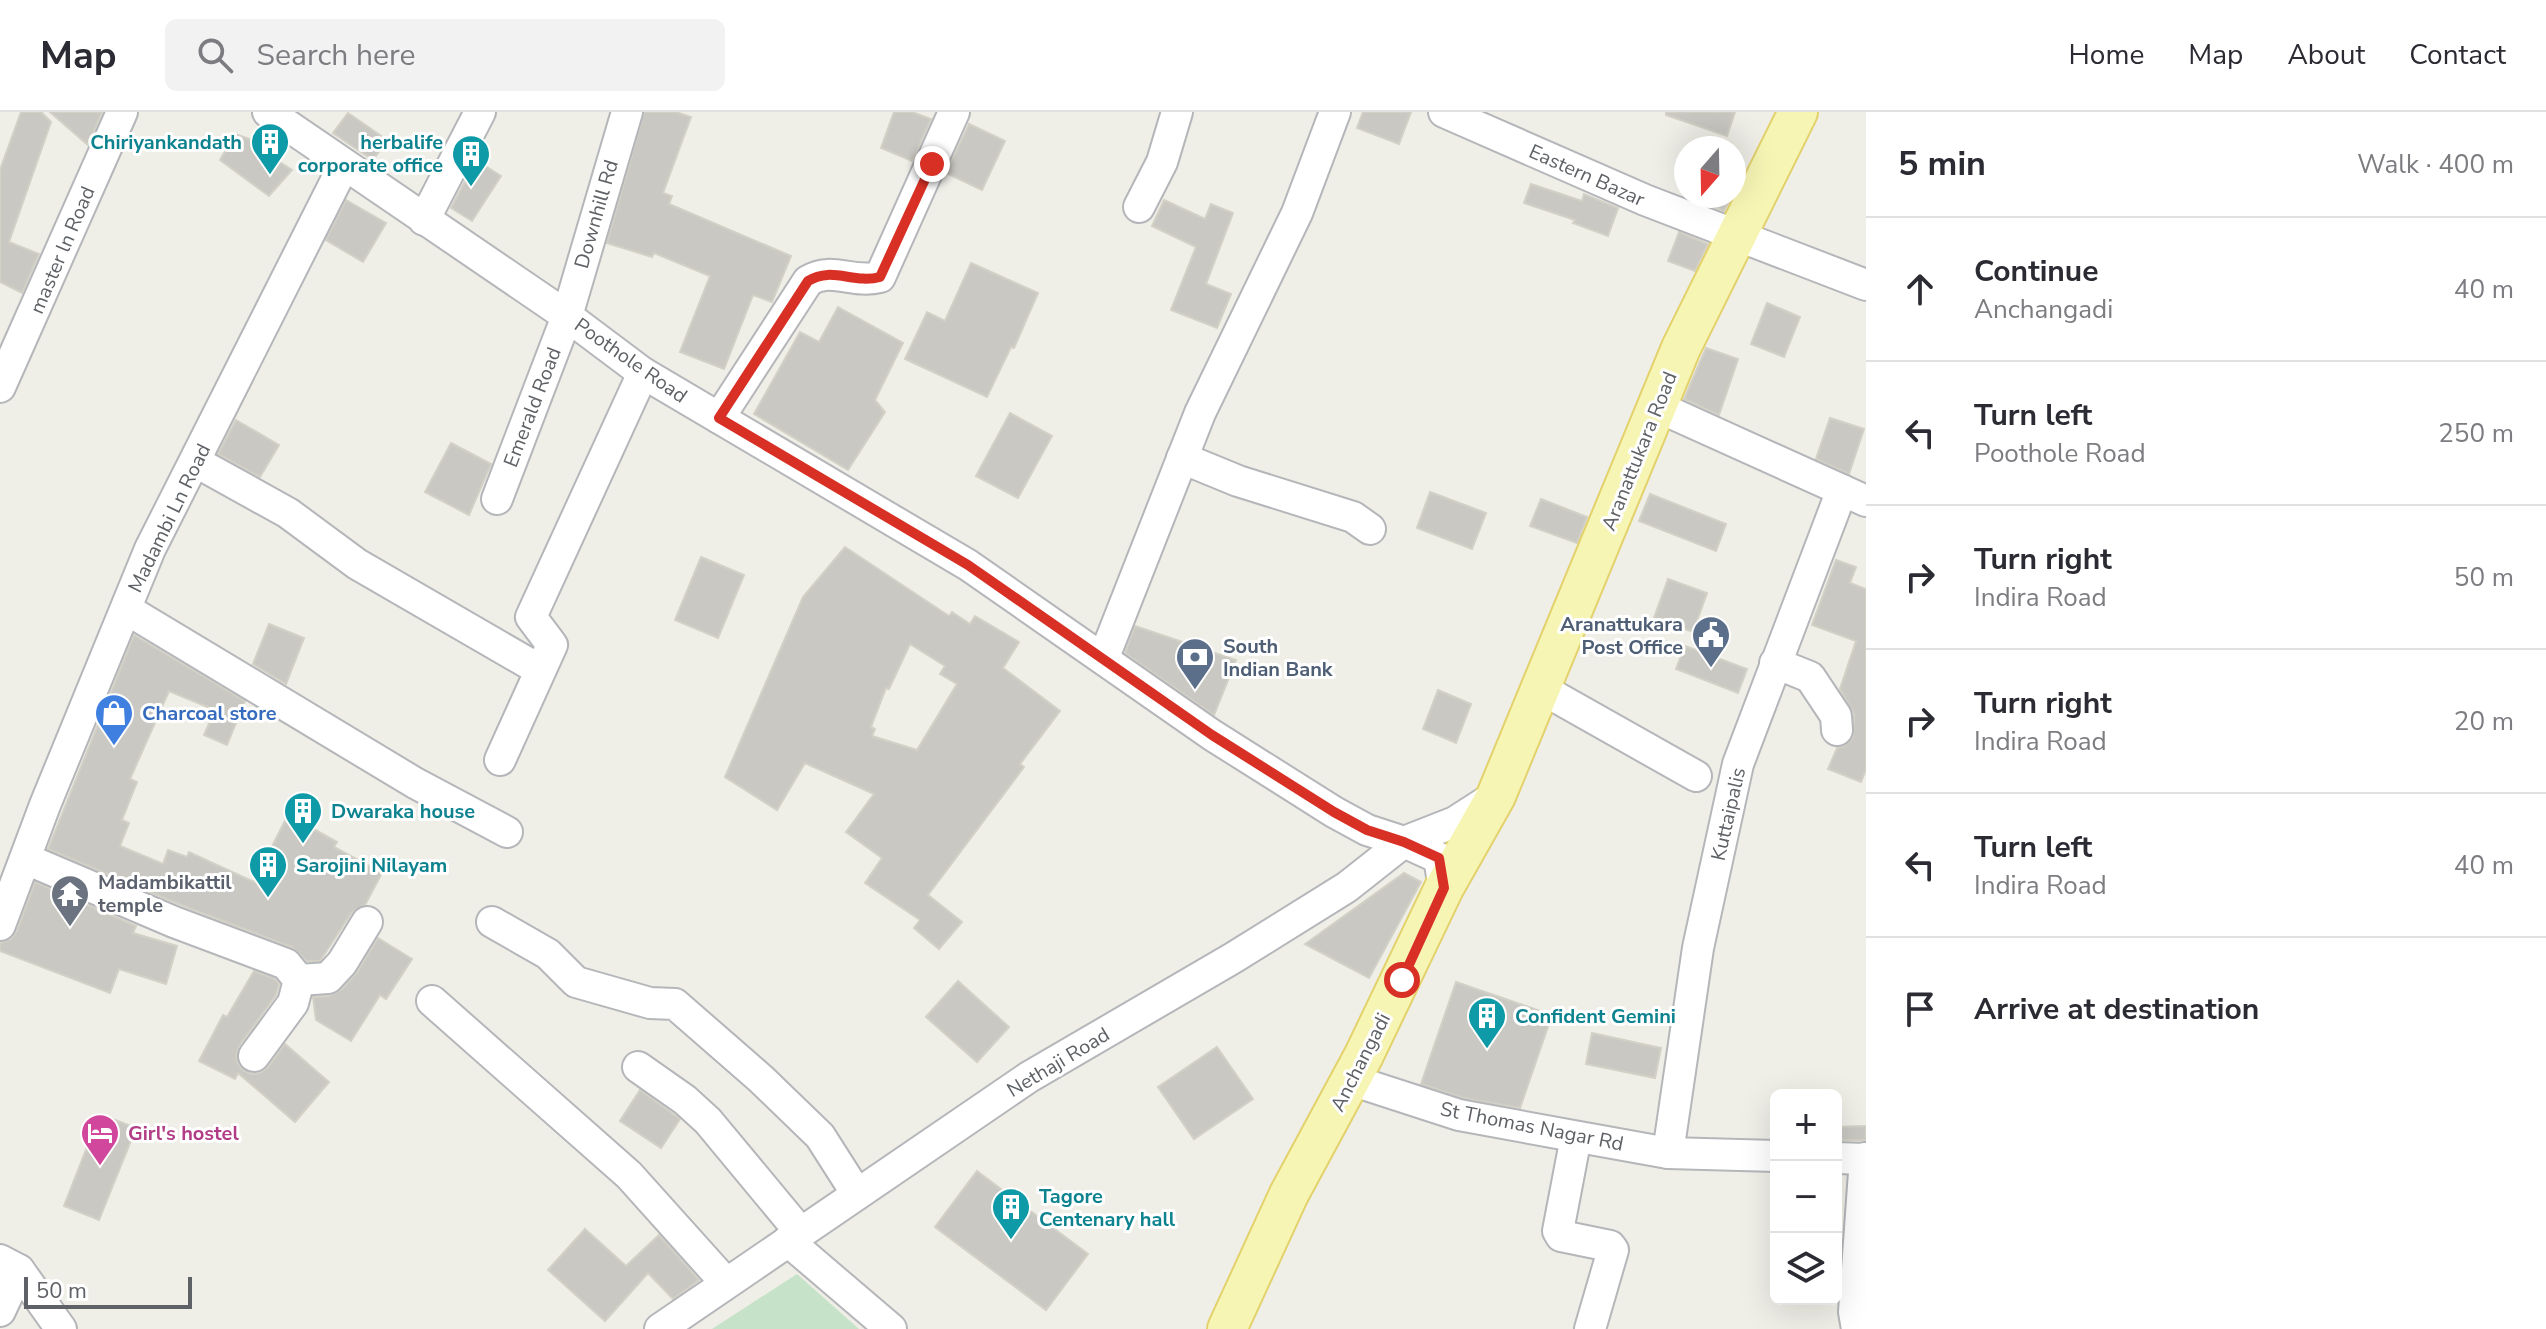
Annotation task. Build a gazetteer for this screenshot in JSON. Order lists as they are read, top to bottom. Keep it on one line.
{"streets":{"main road":["Aranattukara Road","Anchangadi"],"street":["Eastern Bazar","Downhill Rd","master ln Road","Poothole Road","Emerald Road","Madambi Ln Road","Kuttaipalis","Nethaji Road","St Thomas Nagar Rd"]},"crossings":[["Eastern Bazar","Aranattukara Road"],["Downhill Rd","Poothole Road"],["Downhill Rd","Emerald Road"],["Poothole Road","Emerald Road"],["Poothole Road","Madambi Ln Road"],["Poothole Road","Nethaji Road"],["Aranattukara Road","Anchangadi"],["Kuttaipalis","St Thomas Nagar Rd"],["Anchangadi","St Thomas Nagar Rd"]],"places":{"building":["Chiriyankandath","herbalife corporate office","Dwaraka house","Sarojini Nilayam","Confident Gemini","Tagore Centenary hall"],"public building":["Aranattukara Post Office"],"bank":["South Indian Bank"],"shop":["Charcoal store"],"temple":["Madambikattil temple"],"hotel":["Girl's hostel"]},"scale_bar":"50 m","north":"bottom","page":{"header":"Map","search":"Search here","nav":["Home","Map","About","Contact"],"heading":["5 min","Walk · 400 m"],"list":[["Continue","Anchangadi","40 m"],["Turn left","Poothole Road","250 m"],["Turn right","Indira Road","50 m"],["Turn right","Indira Road","20 m"],["Turn left","Indira Road","40 m"],"Arrive at destination"],"map_buttons":["+","−"],"scale":"50 m"}}
